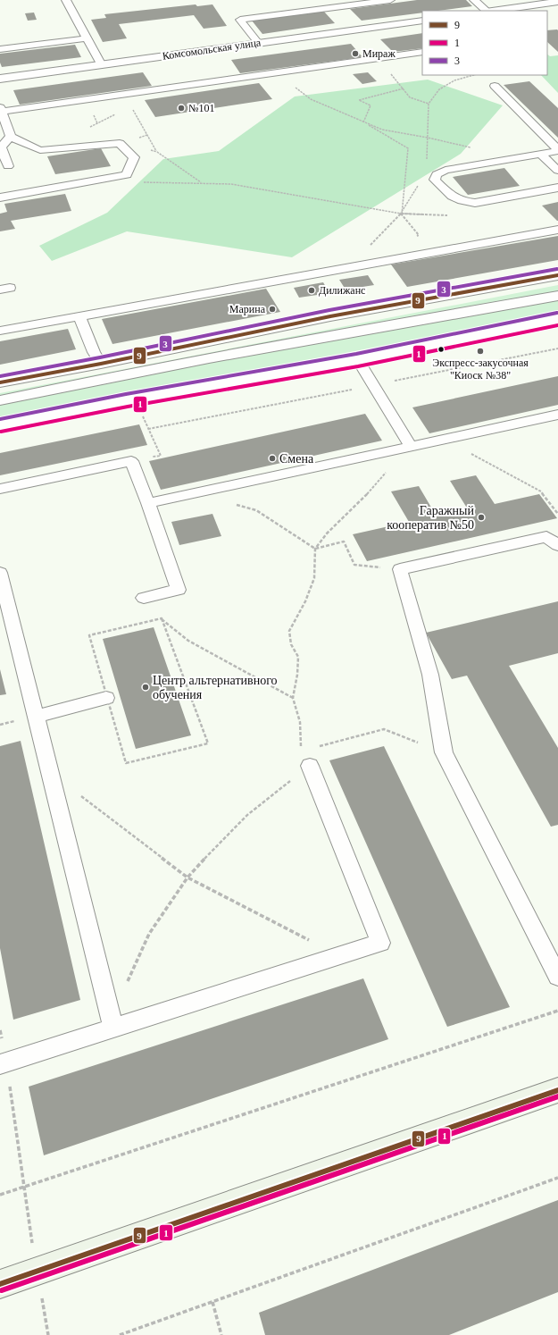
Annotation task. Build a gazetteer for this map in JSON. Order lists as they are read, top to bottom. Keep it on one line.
{"streets":{"street":["Комсомольская улица"]},"places":["Мираж","№101","Дилижанс","Марина","Экспресс-закусочная \"Киоск №38\"","Смена","Гаражный кооператив №50","Центр альтернативного обучения"],"lines":["transit line 3","transit line 9","transit line 1"],"legend":["9","1","3"]}
